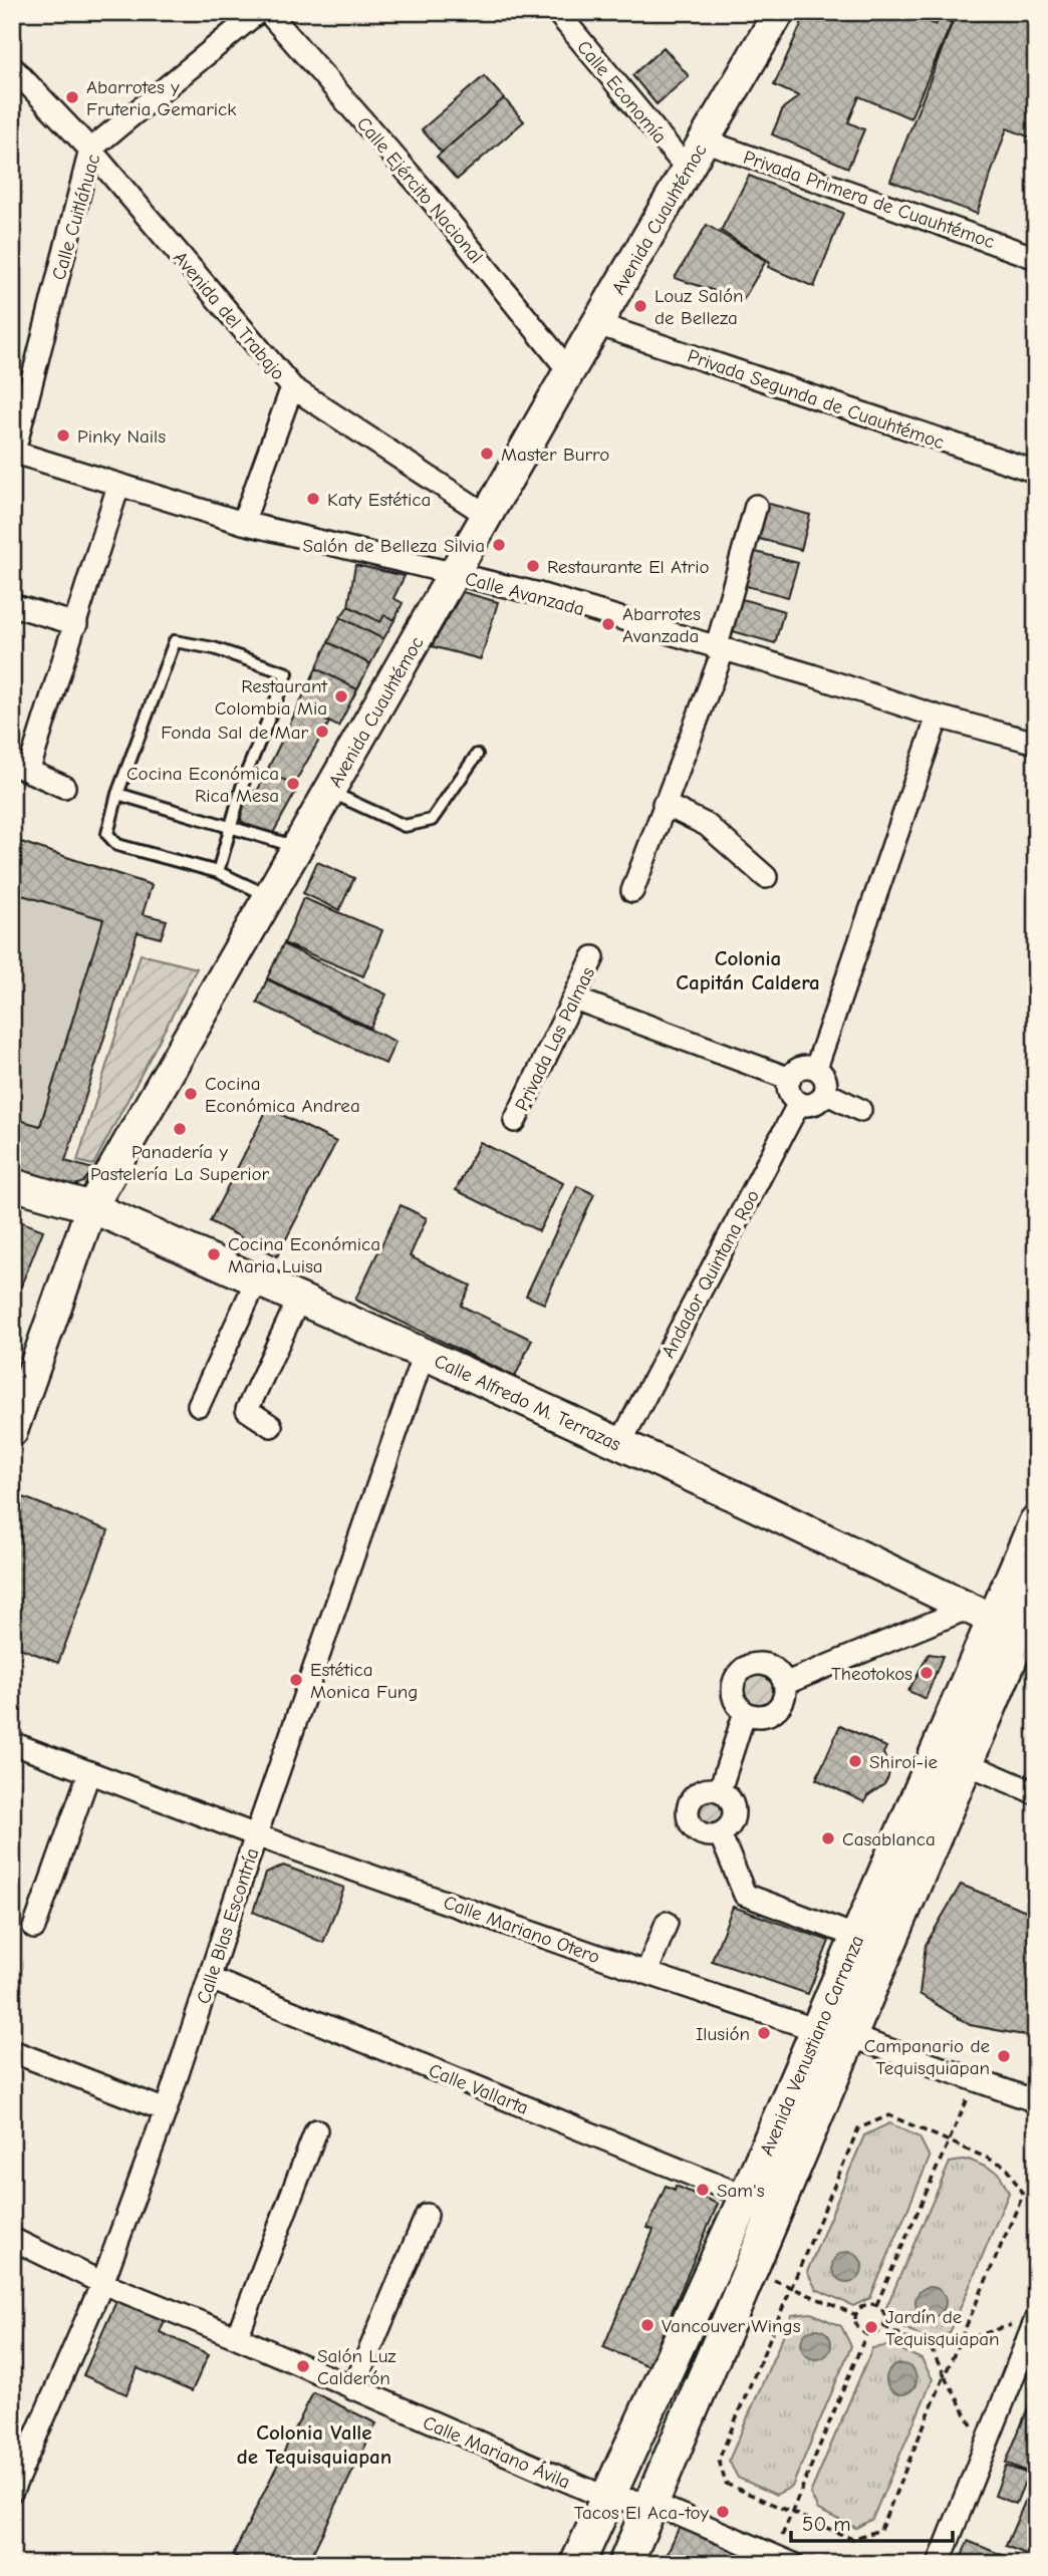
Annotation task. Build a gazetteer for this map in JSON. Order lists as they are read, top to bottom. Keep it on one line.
{"streets":{"main road":["Avenida Venustiano Carranza"],"street":["Calle Economía","Calle Ejército Nacional","Privada Primera de Cuauhtémoc","Calle Cuitláhuac","Avenida Cuauhtémoc","Avenida del Trabajo","Privada Segunda de Cuauhtémoc","Calle Avanzada","Privada Las Palmas","Andador Quintana Roo","Calle Alfredo M. Terrazas","Calle Blas Escontría","Calle Mariano Otero","Calle Vallarta","Calle Mariano Ávila"]},"crossings":[["Calle Economía","Avenida Cuauhtémoc"],["Calle Ejército Nacional","Avenida Cuauhtémoc"],["Privada Primera de Cuauhtémoc","Avenida Cuauhtémoc"],["Calle Cuitláhuac","Avenida del Trabajo"],["Calle Cuitláhuac","Calle Avanzada"],["Avenida Cuauhtémoc","Avenida del Trabajo"],["Avenida Cuauhtémoc","Privada Segunda de Cuauhtémoc"],["Avenida Cuauhtémoc","Calle Avanzada"],["Avenida Cuauhtémoc","Calle Alfredo M. Terrazas"],["Andador Quintana Roo","Calle Alfredo M. Terrazas"],["Calle Alfredo M. Terrazas","Calle Blas Escontría"],["Calle Alfredo M. Terrazas","Avenida Venustiano Carranza"],["Calle Blas Escontría","Calle Mariano Otero"],["Calle Blas Escontría","Calle Vallarta"],["Calle Blas Escontría","Calle Mariano Ávila"],["Calle Mariano Otero","Avenida Venustiano Carranza"],["Avenida Venustiano Carranza","Calle Vallarta"],["Avenida Venustiano Carranza","Calle Mariano Ávila"]],"districts":["Colonia Capitán Caldera","Colonia Valle de Tequisquiapan"],"places":["Abarrotes y Fruteria Gemarick","Louz Salón de Belleza","Pinky Nails","Master Burro","Katy Estética","Salón de Belleza Silvia","Restaurante El Atrio","Abarrotes Avanzada","Restaurant Colombia Mia","Fonda Sal de Mar","Cocina Económica Rica Mesa","Cocina Económica Andrea","Panadería y Pastelería La Superior","Cocina Económica Maria Luisa","Theotokos","Estética Monica Fung","Shiroi-ie","Casablanca","Ilusión","Campanario de Tequisquiapan","Sam's","Vancouver Wings","Jardín de Tequisquiapan","Salón Luz Calderón","Tacos El Aca-toy"],"scale_bar":"50 m"}
